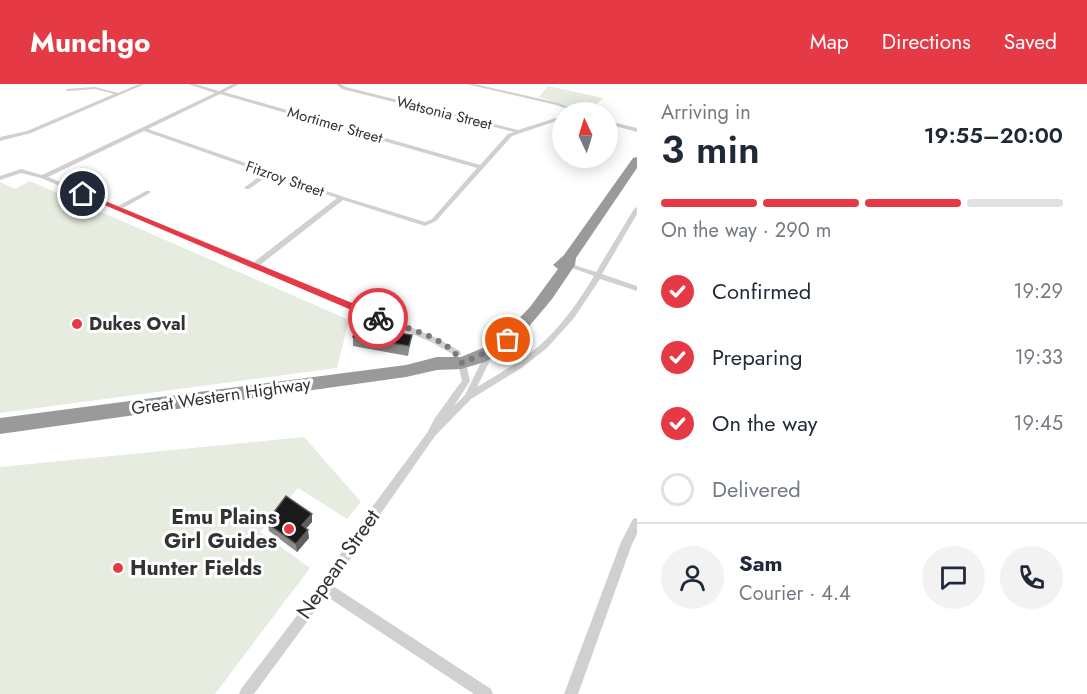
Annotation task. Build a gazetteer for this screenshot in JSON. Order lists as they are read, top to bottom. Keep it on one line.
{"streets":{"highway":["Great Western Highway"],"street":["Watsonia Street","Mortimer Street","Fitzroy Street","Nepean Street"]},"crossings":[["Mortimer Street","Fitzroy Street"],["Great Western Highway","Nepean Street"]],"places":["Dukes Oval","Emu Plains Girl Guides","Hunter Fields"],"north":"top","page":{"header":"Munchgo","nav":["Map","Directions","Saved"],"heading":["3 min","Arriving in","19:55–20:00"],"panel":["Sam","Courier · 4.4"],"bar":"On the way · 290 m","list":[["Confirmed","19:29"],["Preparing","19:33"],["On the way","19:45"],"Delivered"]}}
